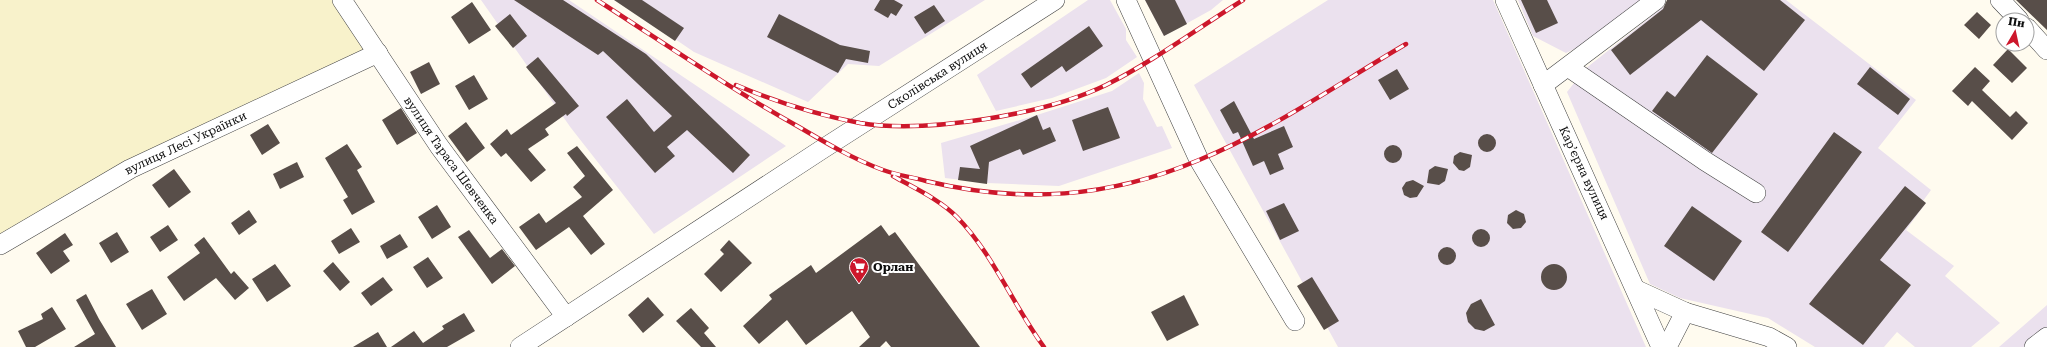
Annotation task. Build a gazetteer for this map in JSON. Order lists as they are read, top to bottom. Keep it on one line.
{"streets":{"street":["Сколівська вулиця","вулиця Лесі Українки","вулиця Тараса Шевченка","Карʼєрна вулиця"]},"crossings":[["Сколівська вулиця","вулиця Тараса Шевченка"],["вулиця Лесі Українки","вулиця Тараса Шевченка"]],"places":{"supermarket":["Орлан"]},"north":"top"}
